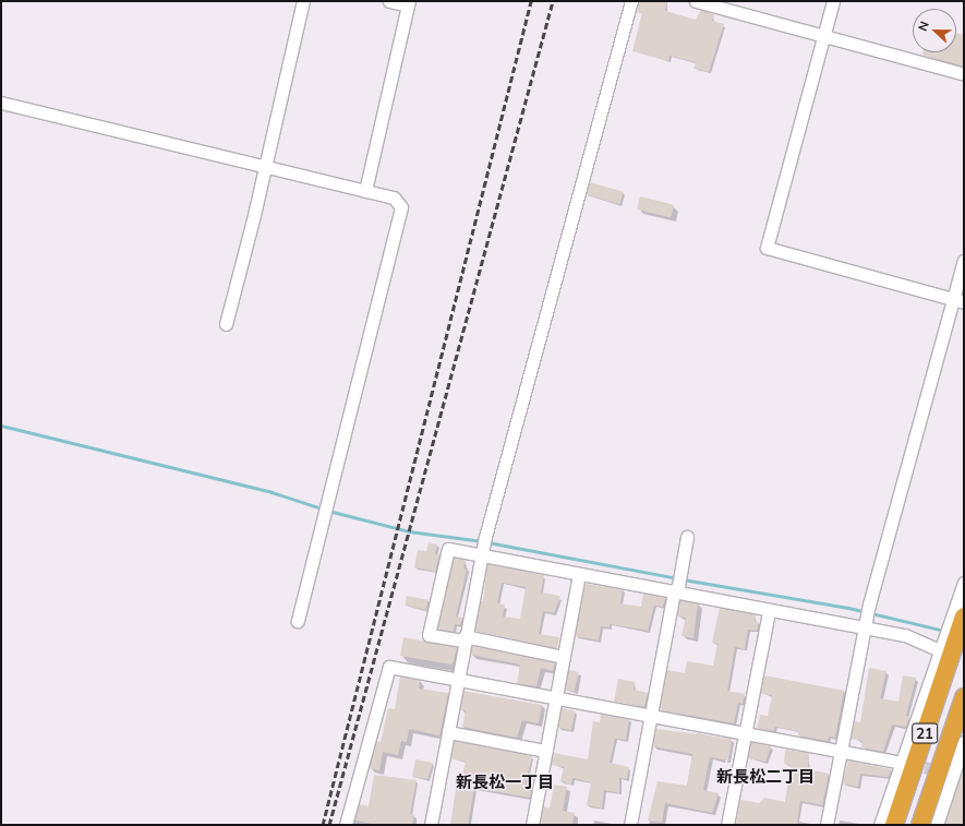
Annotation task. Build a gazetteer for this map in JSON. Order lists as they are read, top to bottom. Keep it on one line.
{"streets":{"highway":["21"]},"districts":["新長松二丁目","新長松一丁目"],"north":"left"}
